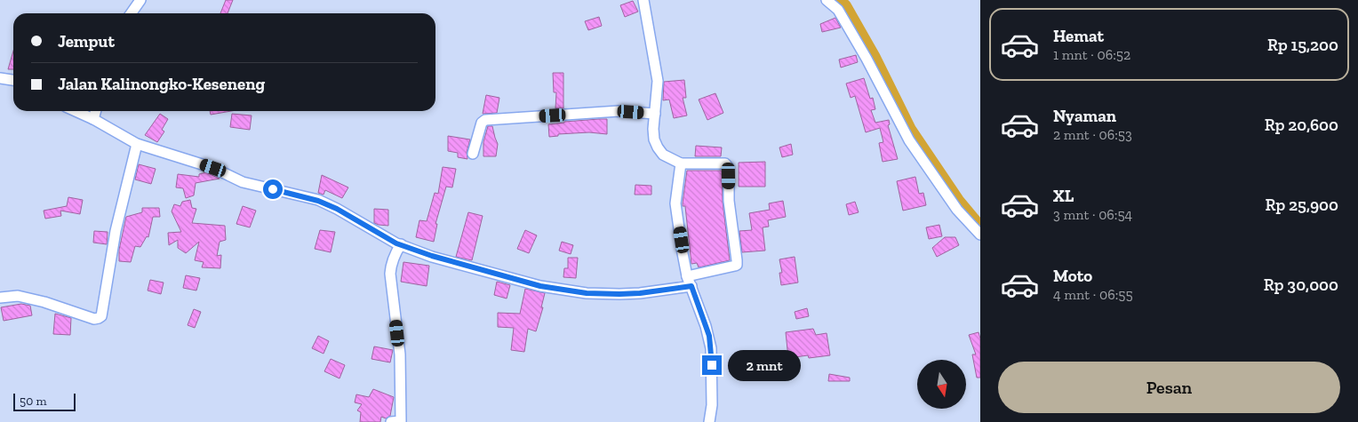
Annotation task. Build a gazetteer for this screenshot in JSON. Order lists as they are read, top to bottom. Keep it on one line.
{"scale_bar":"50 m","north":"bottom","page":{"list":[{"name":"Hemat","note":"1 mnt · 06:52","value":"Rp 15,200"},{"name":"Nyaman","note":"2 mnt · 06:53","value":"Rp 20,600"},{"name":"XL","note":"3 mnt · 06:54","value":"Rp 25,900"},{"name":"Moto","note":"4 mnt · 06:55","value":"Rp 30,000"}],"banner":["Jemput","Jalan Kalinongko-Keseneng"],"bubble":"2 mnt","buttons":"Pesan","scale":"50 m"}}
